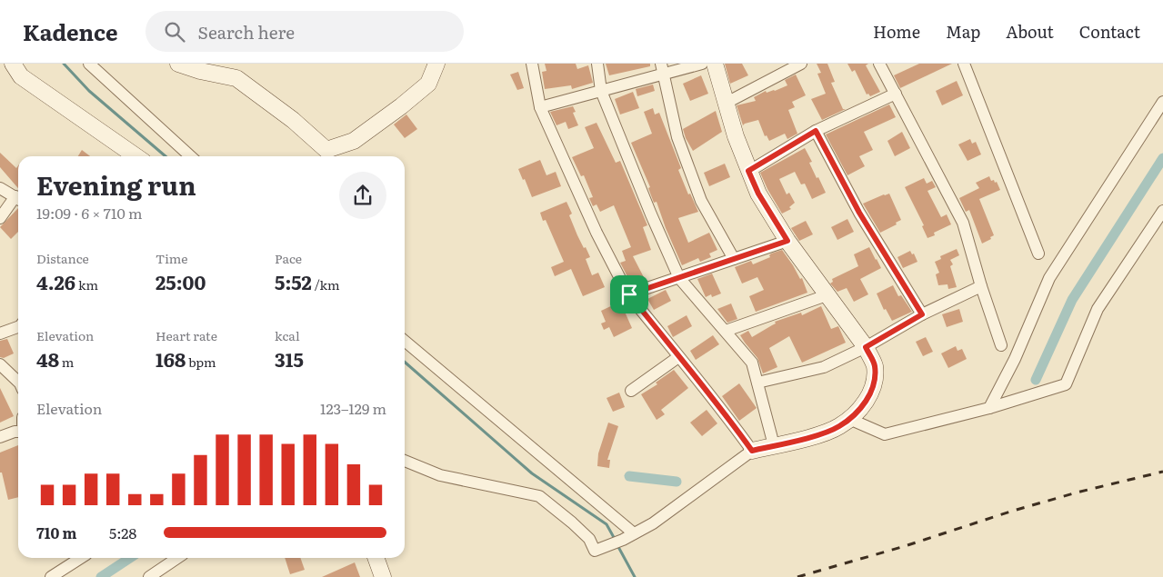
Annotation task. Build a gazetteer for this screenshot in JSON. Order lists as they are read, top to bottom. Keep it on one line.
{"page":{"header":"Kadence","search":"Search here","nav":["Home","Map","About","Contact"],"heading":["Evening run","19:09 · 6 × 710 m"],"stats":[["Distance","4.26 km"],["Time","25:00"],["Pace","5:52 /km"],["Elevation","48 m"],["Heart rate","168 bpm"],["kcal","315"]],"chart":["Elevation","123–129 m"],"list":[{"name":"710 m","note":"5:28"}]}}
